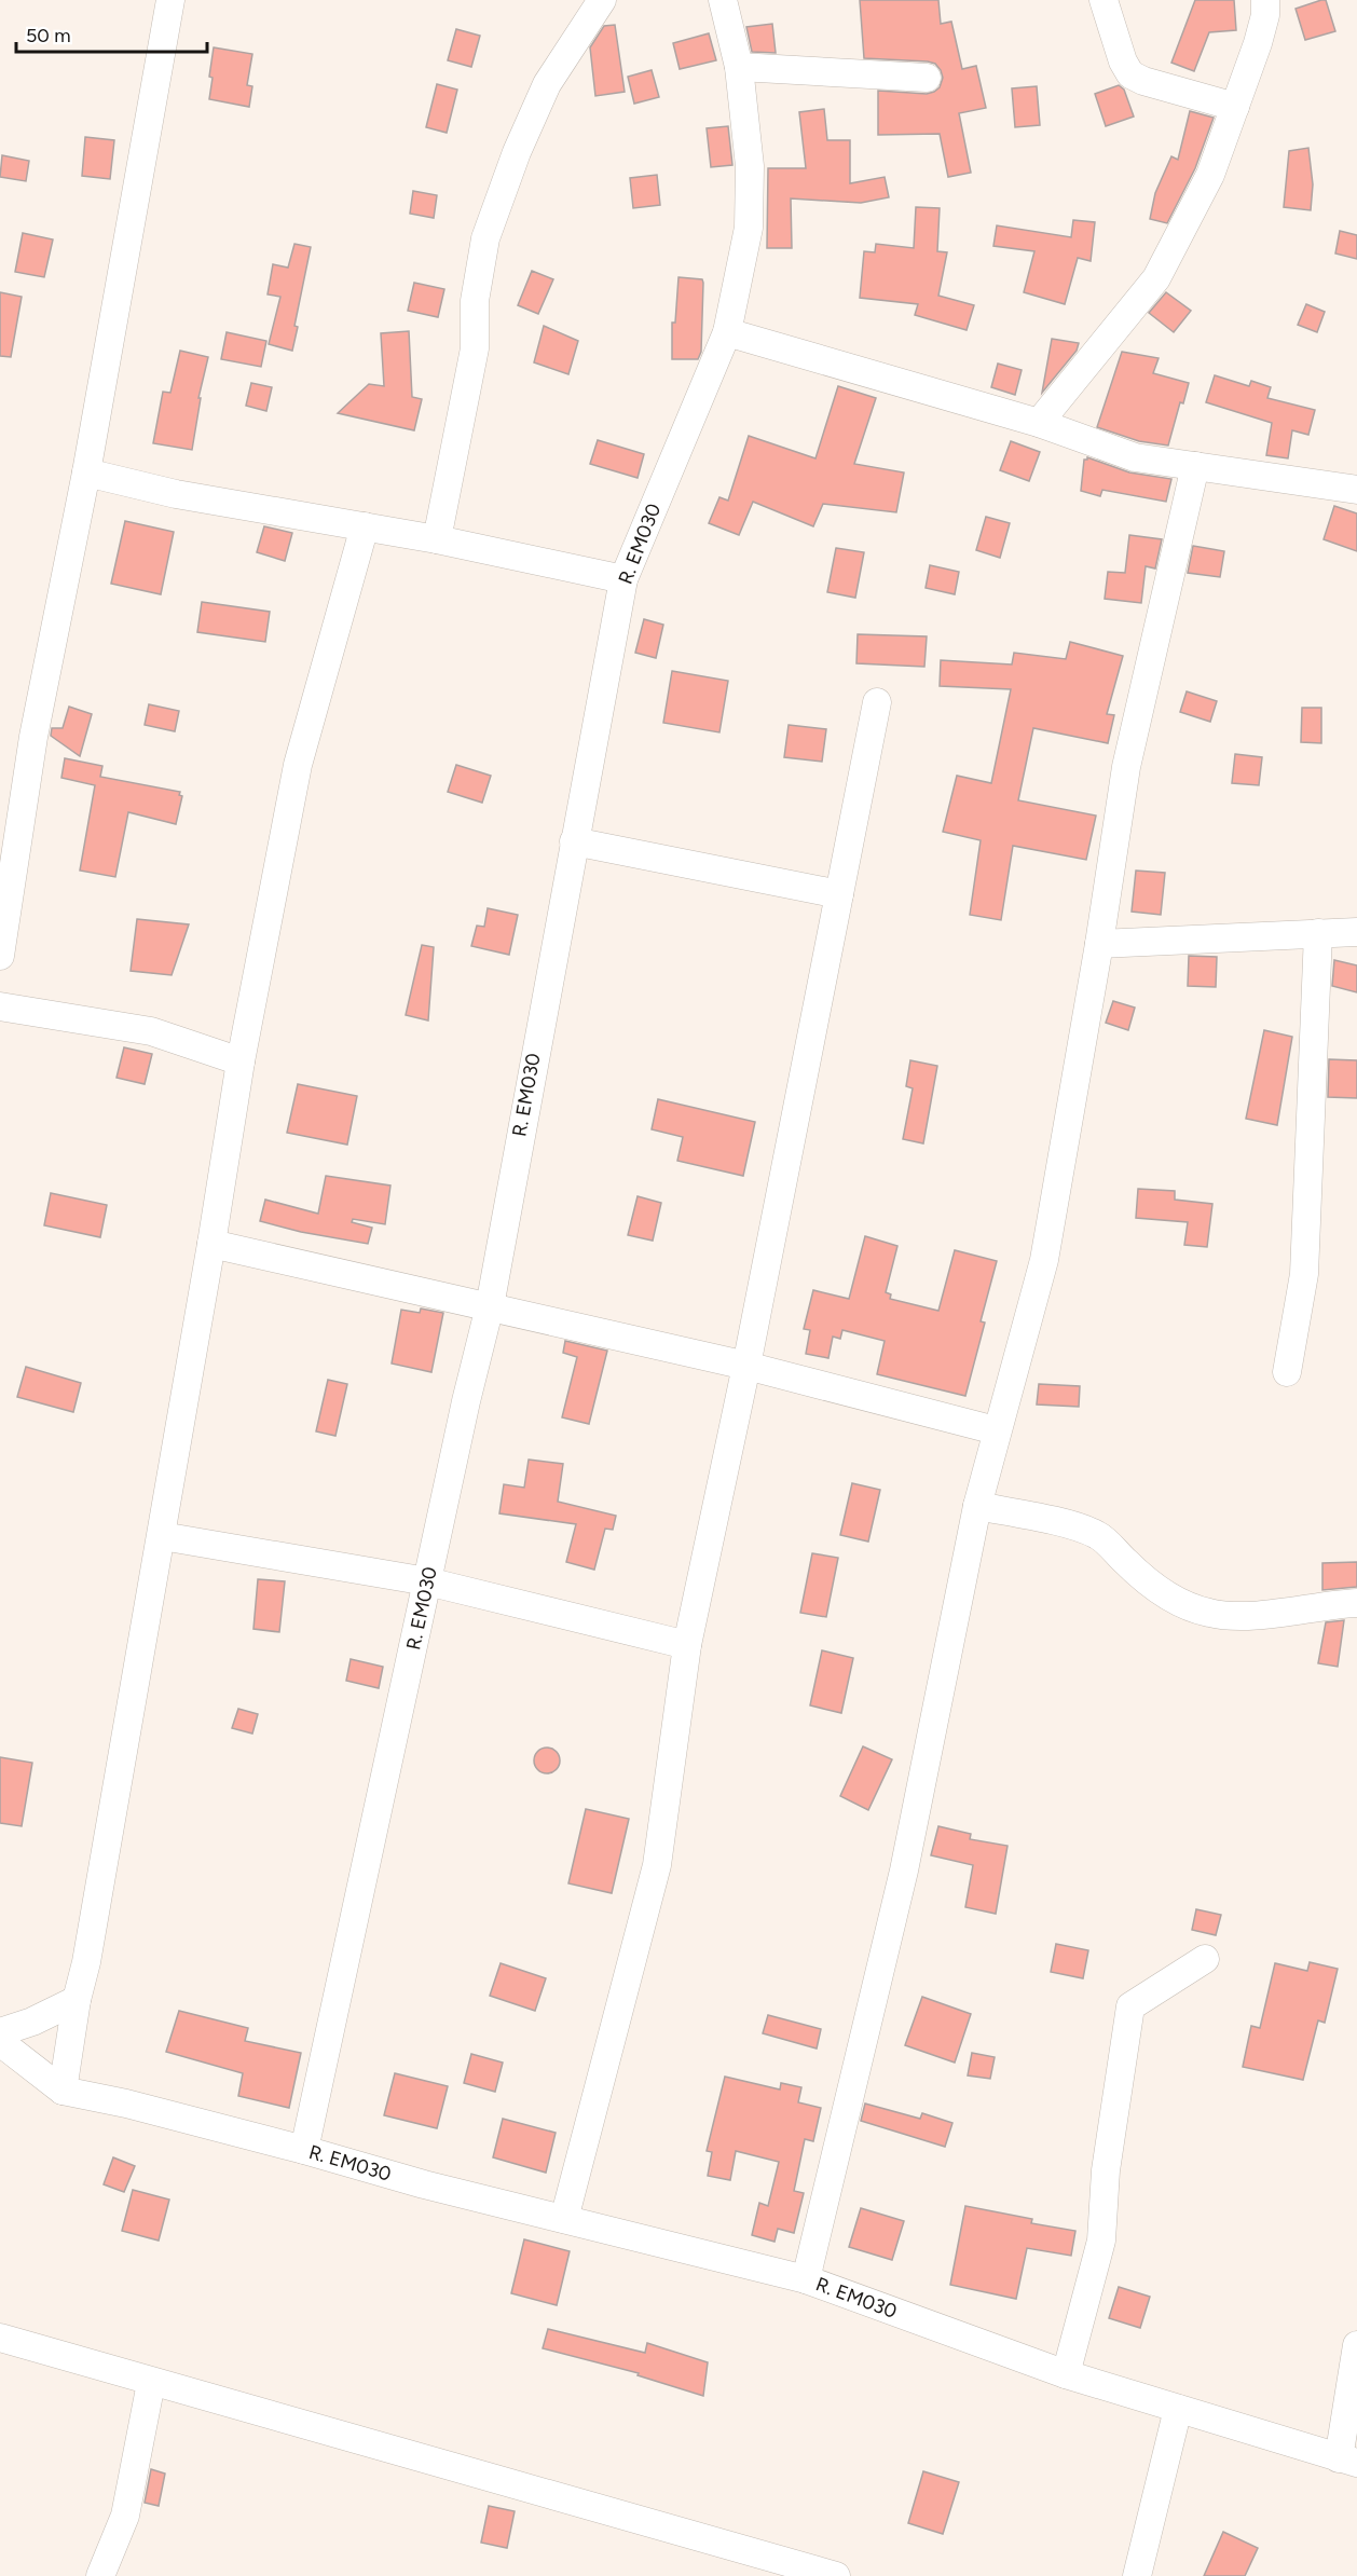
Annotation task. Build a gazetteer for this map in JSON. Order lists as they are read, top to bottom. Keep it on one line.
{"streets":{"street":["R. EM030"]},"scale_bar":"50 m"}
